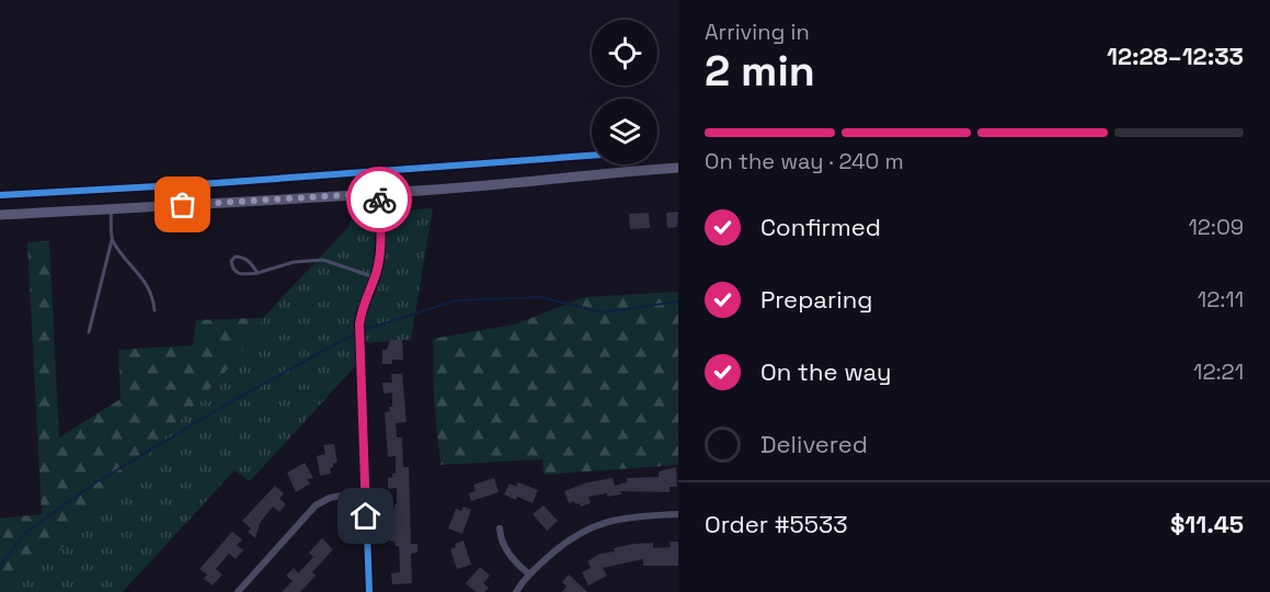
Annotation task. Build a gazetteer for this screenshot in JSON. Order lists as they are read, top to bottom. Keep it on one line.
{"page":{"heading":["2 min","Arriving in","12:28–12:33"],"panel":["Order #5533","$11.45"],"bar":"On the way · 240 m","list":[["Confirmed","12:09"],["Preparing","12:11"],["On the way","12:21"],"Delivered"]}}
